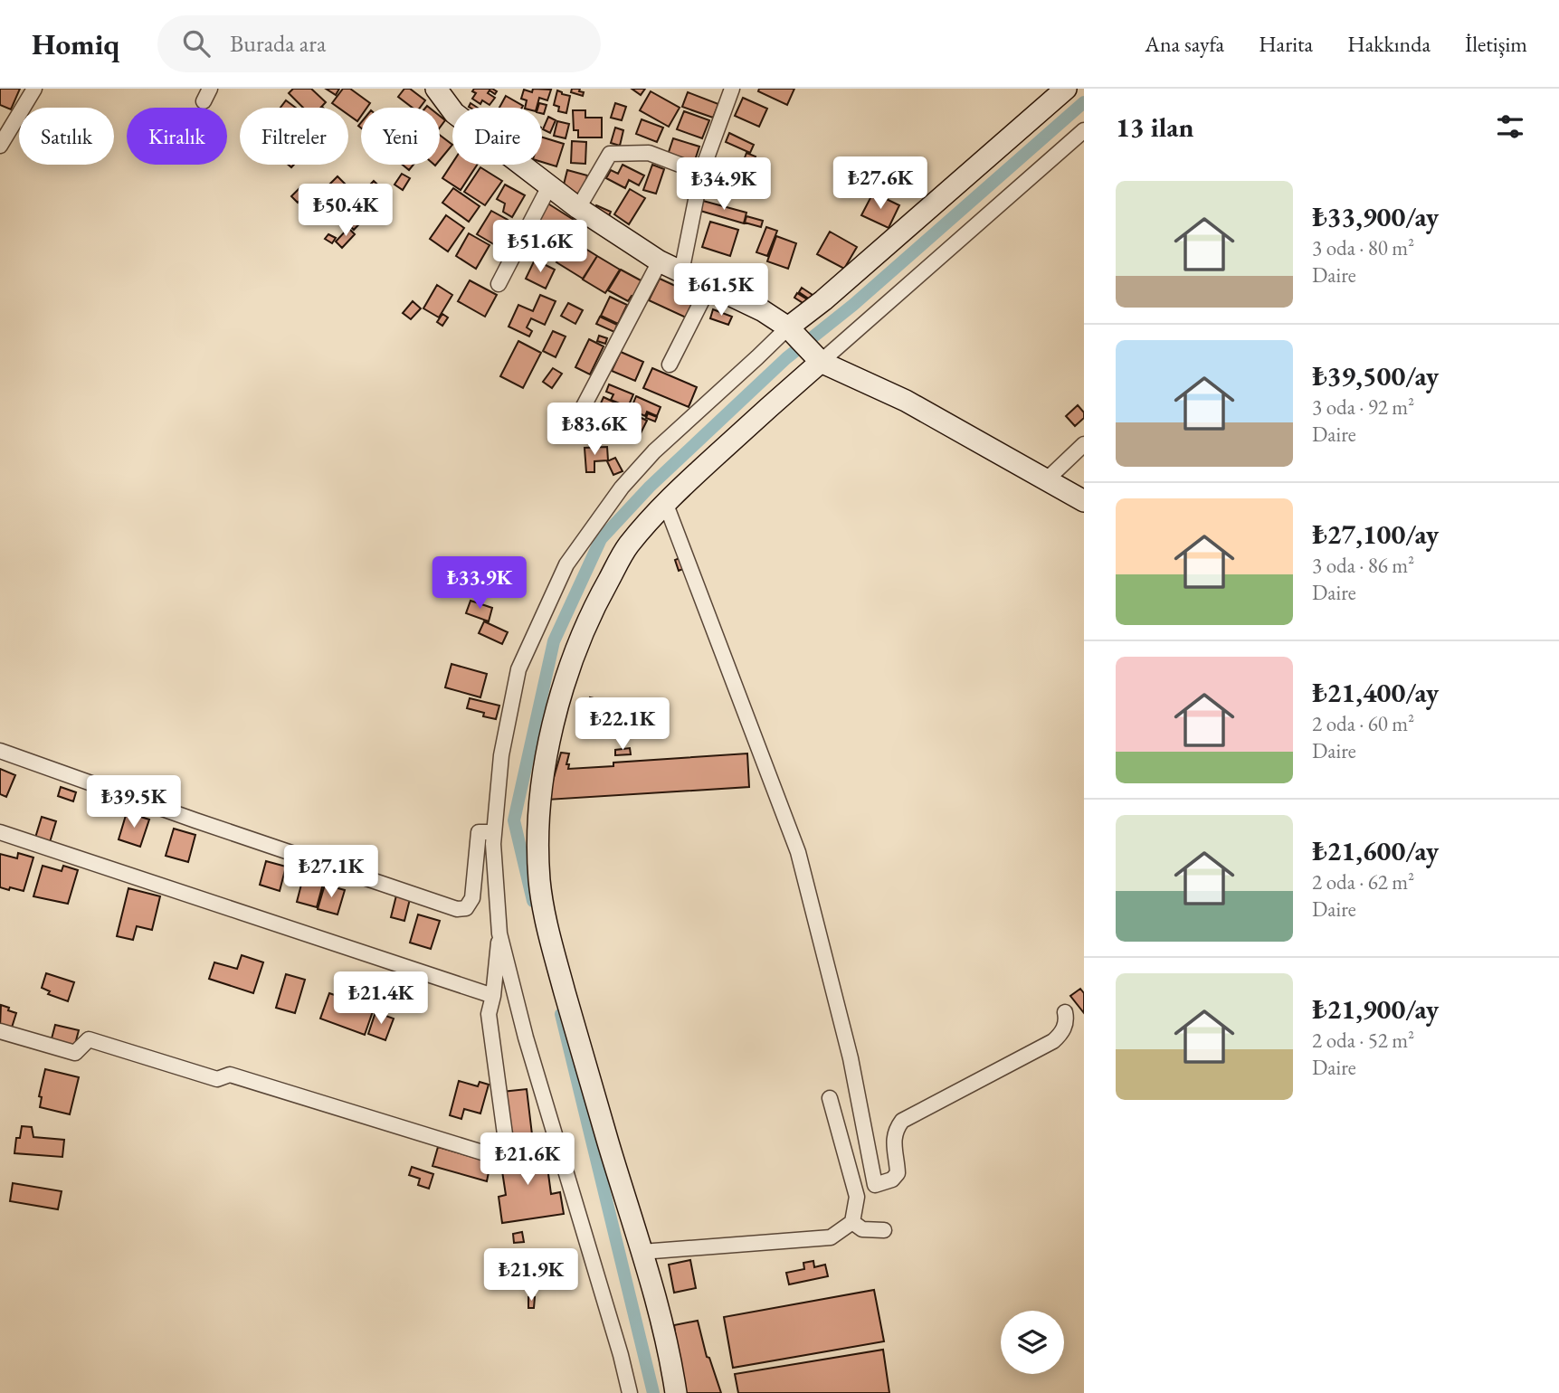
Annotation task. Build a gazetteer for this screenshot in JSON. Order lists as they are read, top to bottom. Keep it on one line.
{"page":{"header":"Homiq","search":"Burada ara","nav":["Ana sayfa","Harita","Hakkında","İletişim"],"heading":"13 ilan","chip":["Satılık","Kiralık","Filtreler","Yeni","Daire"],"price":["₺27.6K","₺34.9K","₺50.4K","₺51.6K","₺61.5K","₺83.6K","₺33.9K","₺22.1K","₺39.5K","₺27.1K","₺21.4K","₺21.6K","₺21.9K"],"list":[{"name":"₺33,900/ay","note":"3 oda · 80 m² · Daire"},{"name":"₺39,500/ay","note":"3 oda · 92 m² · Daire"},{"name":"₺27,100/ay","note":"3 oda · 86 m² · Daire"},{"name":"₺21,400/ay","note":"2 oda · 60 m² · Daire"},{"name":"₺21,600/ay","note":"2 oda · 62 m² · Daire"},{"name":"₺21,900/ay","note":"2 oda · 52 m² · Daire"}]}}
